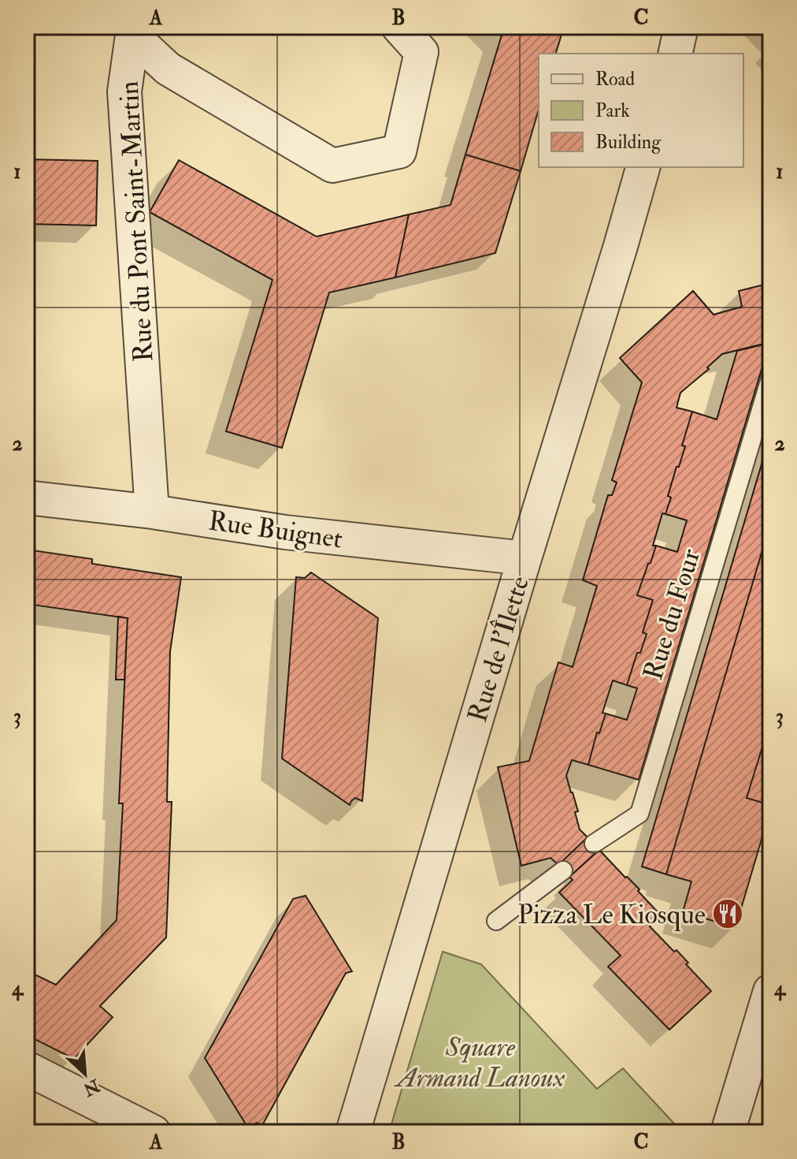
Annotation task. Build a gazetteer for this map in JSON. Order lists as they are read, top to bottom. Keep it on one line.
{"streets":{"street":["Rue du Pont Saint-Martin","Rue Buignet","Rue de l'Îlette"],"lane":["Rue du Four"]},"crossings":[["Rue du Pont Saint-Martin","Rue Buignet"],["Rue Buignet","Rue de l'Îlette"]],"parks":["Square Armand Lanoux"],"places":{"restaurant":["Pizza Le Kiosque"]},"legend":["Road","Park","Building"],"north":"bottom right","grid":{"columns":["A","B","C"],"rows":["1","2","3","4"]}}
